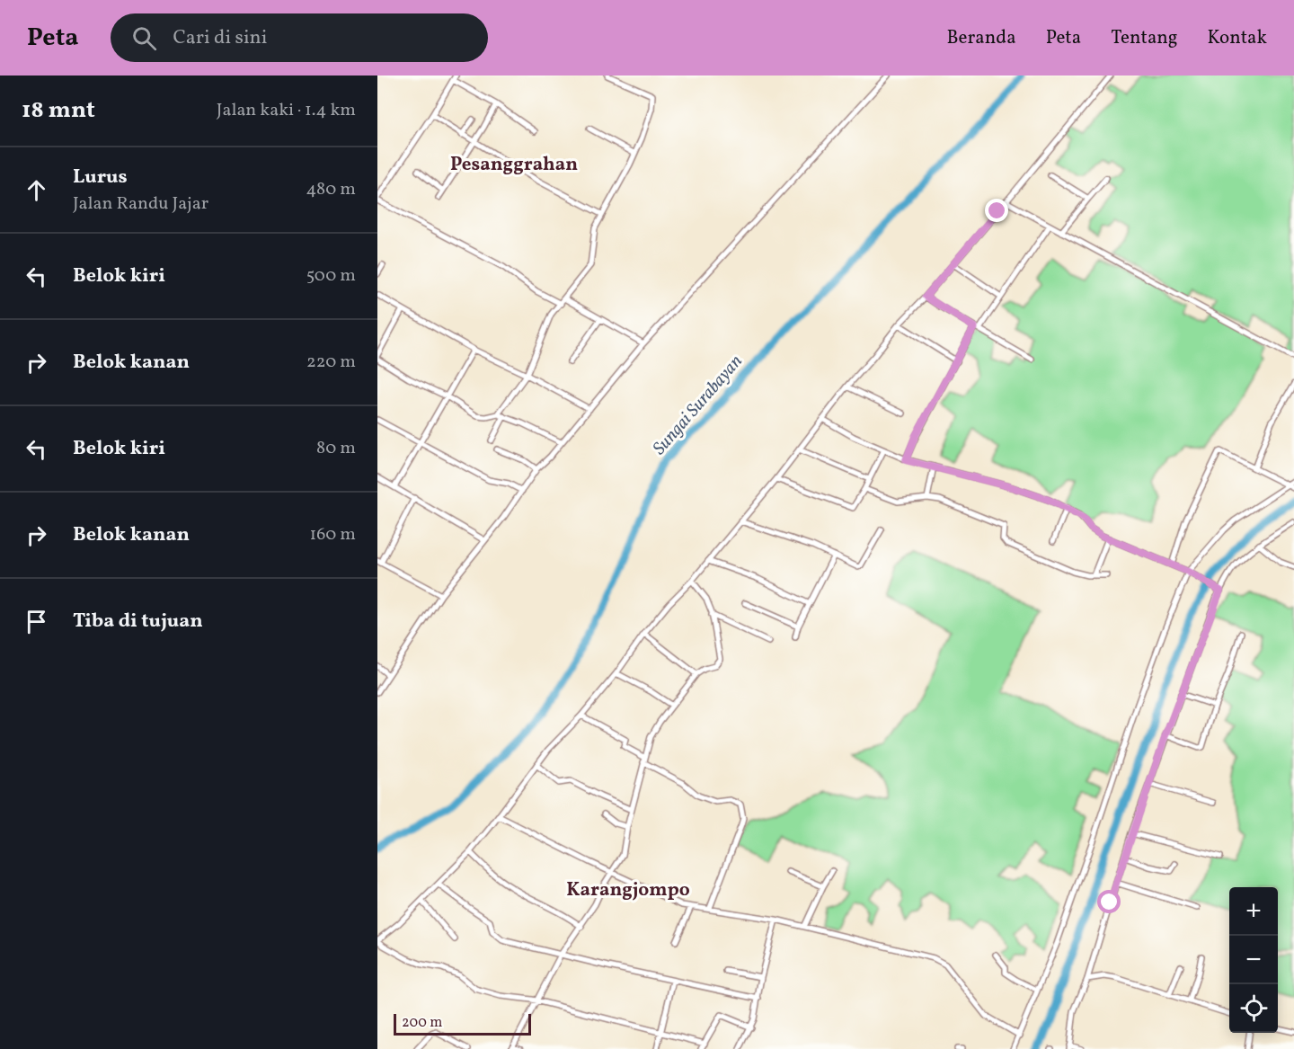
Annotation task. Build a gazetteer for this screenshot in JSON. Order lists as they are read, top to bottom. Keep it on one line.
{"districts":["Pesanggrahan","Karangjompo"],"water":["Sungai Surabayan"],"scale_bar":"200 m","page":{"header":"Peta","search":"Cari di sini","nav":["Beranda","Peta","Tentang","Kontak"],"heading":["18 mnt","Jalan kaki · 1.4 km"],"list":[["Lurus","Jalan Randu Jajar","480 m"],["Belok kiri","500 m"],["Belok kanan","220 m"],["Belok kiri","80 m"],["Belok kanan","160 m"],"Tiba di tujuan"],"map_buttons":["+","−"],"scale":"200 m"}}
